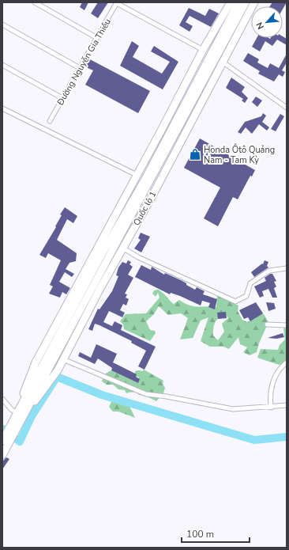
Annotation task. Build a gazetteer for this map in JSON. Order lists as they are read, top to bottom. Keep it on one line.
{"streets":{"highway":["Quốc lộ 1"],"street":["Đường Nguyễn Gia Thiều"]},"places":{"shop":["Honda Ôtô Quảng Nam - Tam Kỳ"]},"scale_bar":"100 m","north":"bottom left"}
